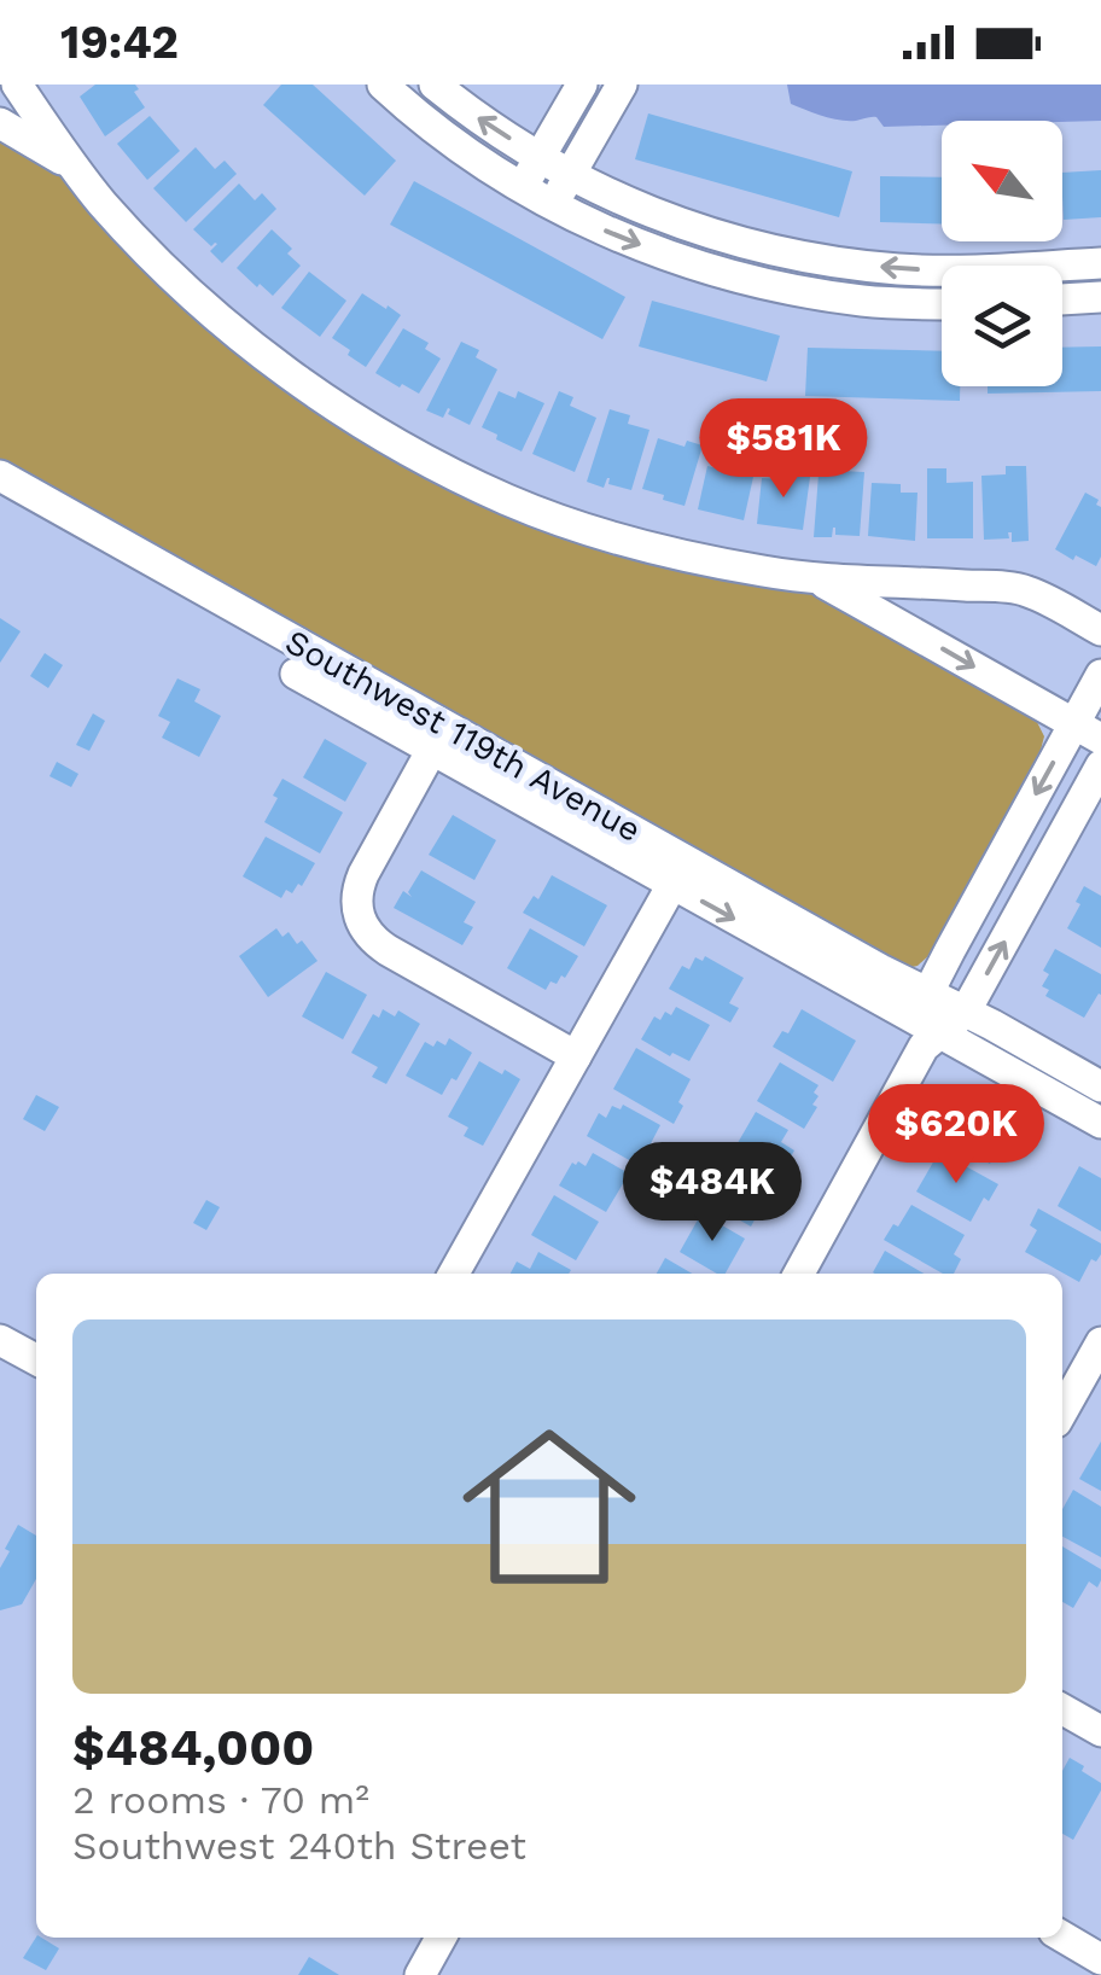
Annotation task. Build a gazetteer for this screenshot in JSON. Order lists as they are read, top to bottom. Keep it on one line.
{"streets":{"street":["Southwest 119th Avenue"]},"north":"top left","page":{"status":"19:42","price":["$581K","$620K","$484K"],"list":[{"name":"$484,000","note":"2 rooms · 70 m² · Southwest 240th Street"}]}}
